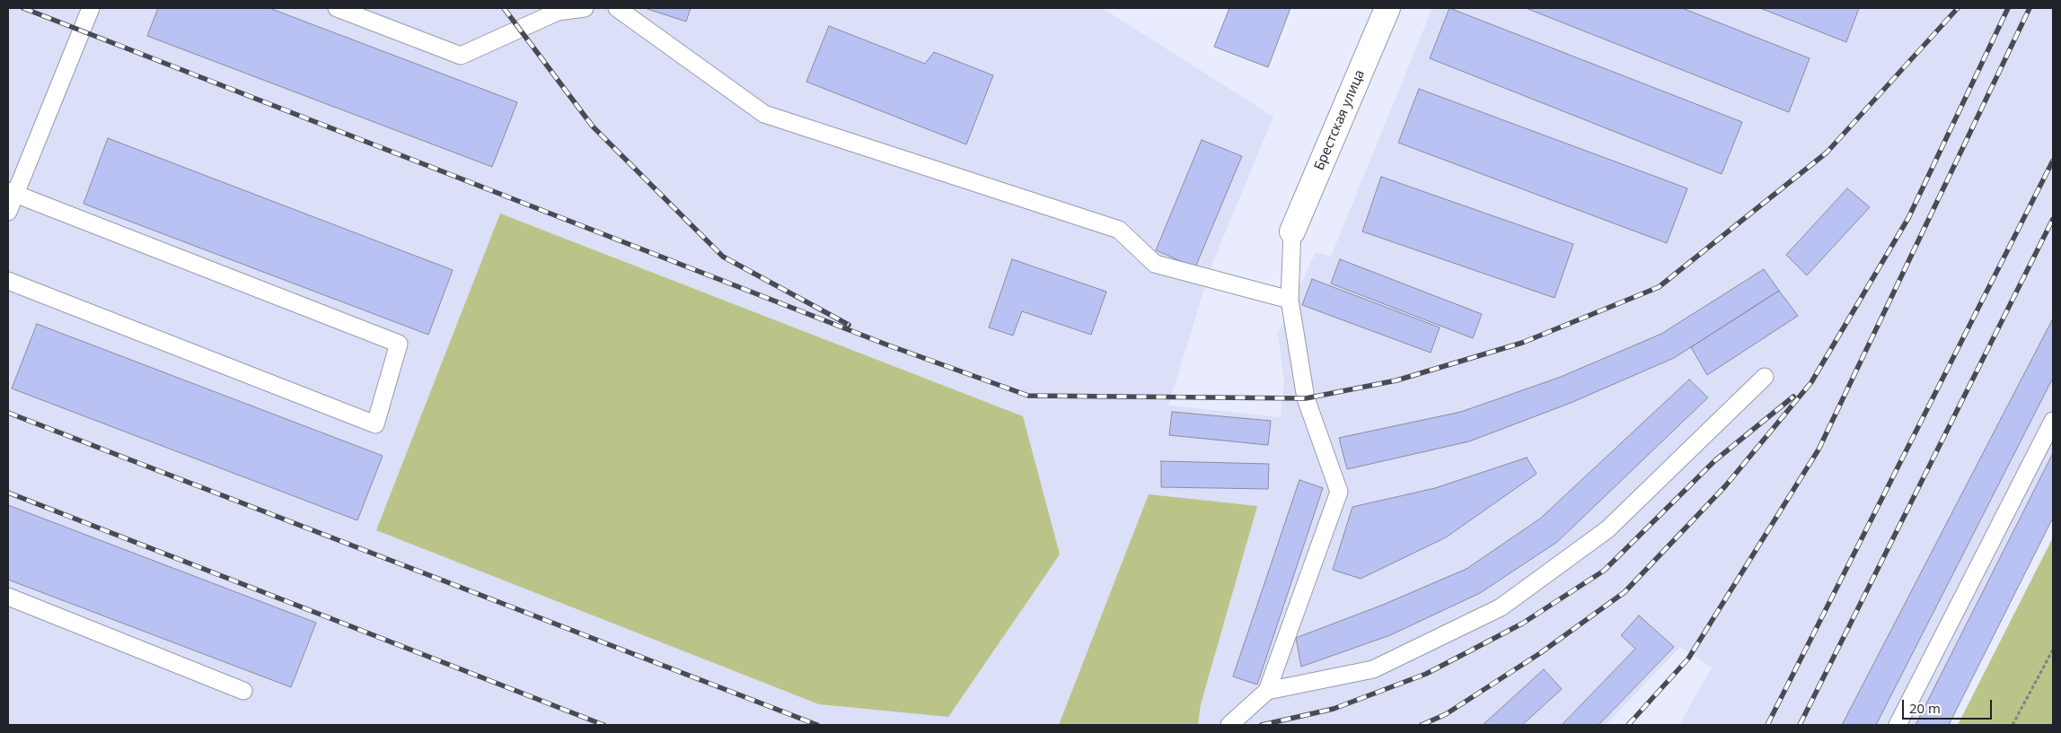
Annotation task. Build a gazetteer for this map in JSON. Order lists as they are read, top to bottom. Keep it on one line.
{"streets":{"street":["Брестская улица"]},"scale_bar":"20 m"}
